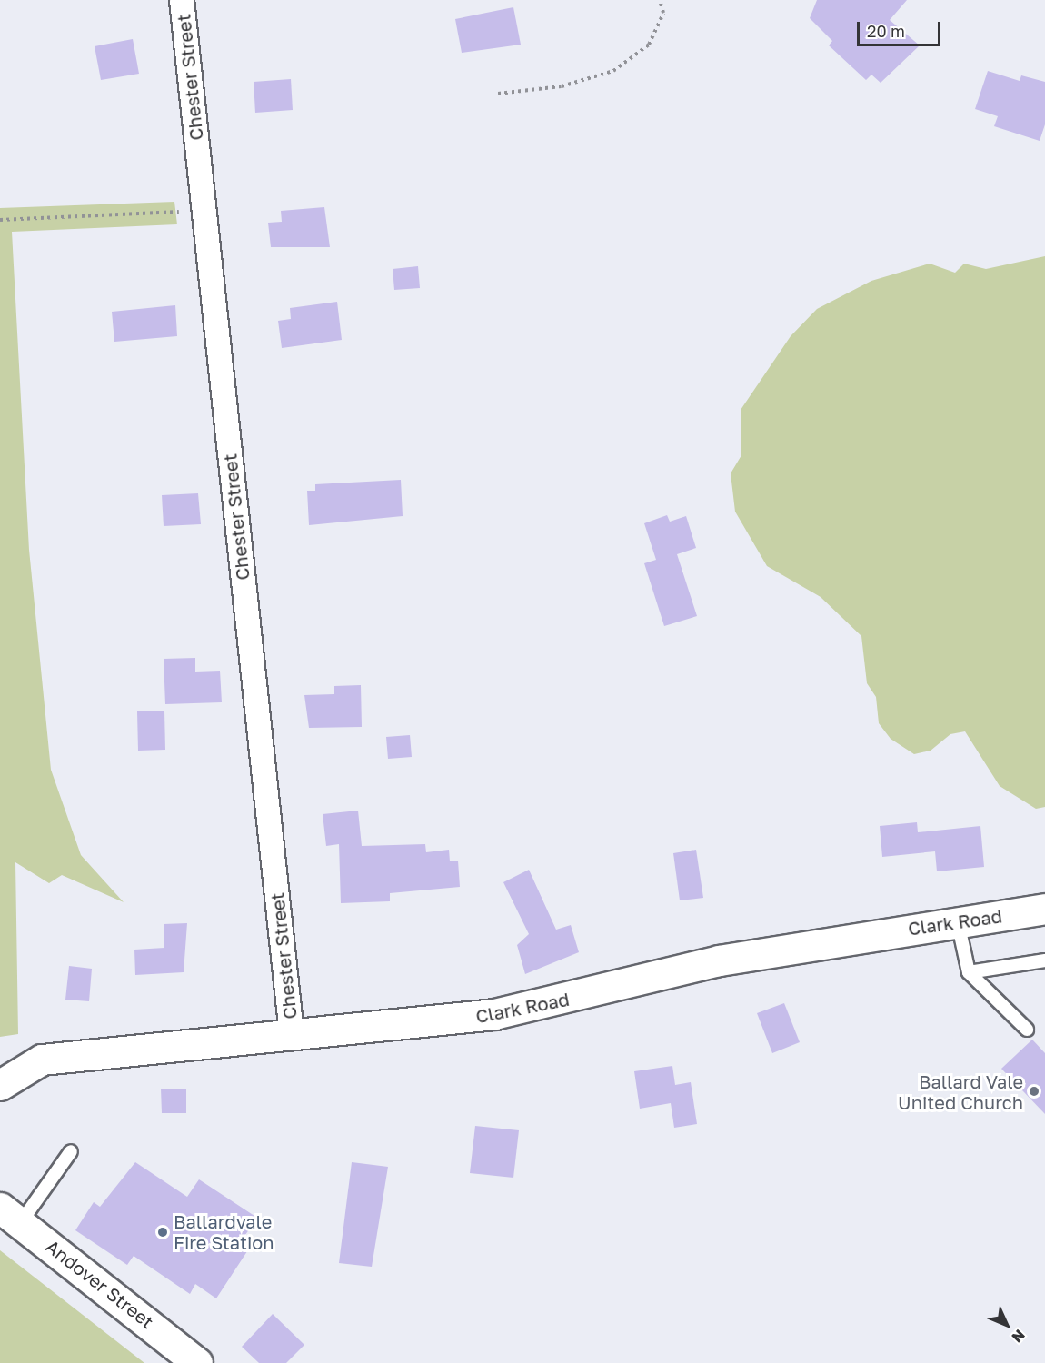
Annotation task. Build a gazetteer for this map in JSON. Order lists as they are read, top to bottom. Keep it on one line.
{"streets":{"main road":["Clark Road","Andover Street"],"street":["Chester Street"]},"crossings":[["Chester Street","Clark Road"]],"places":["Ballard Vale United Church","Ballardvale Fire Station"],"scale_bar":"20 m","north":"bottom right"}
